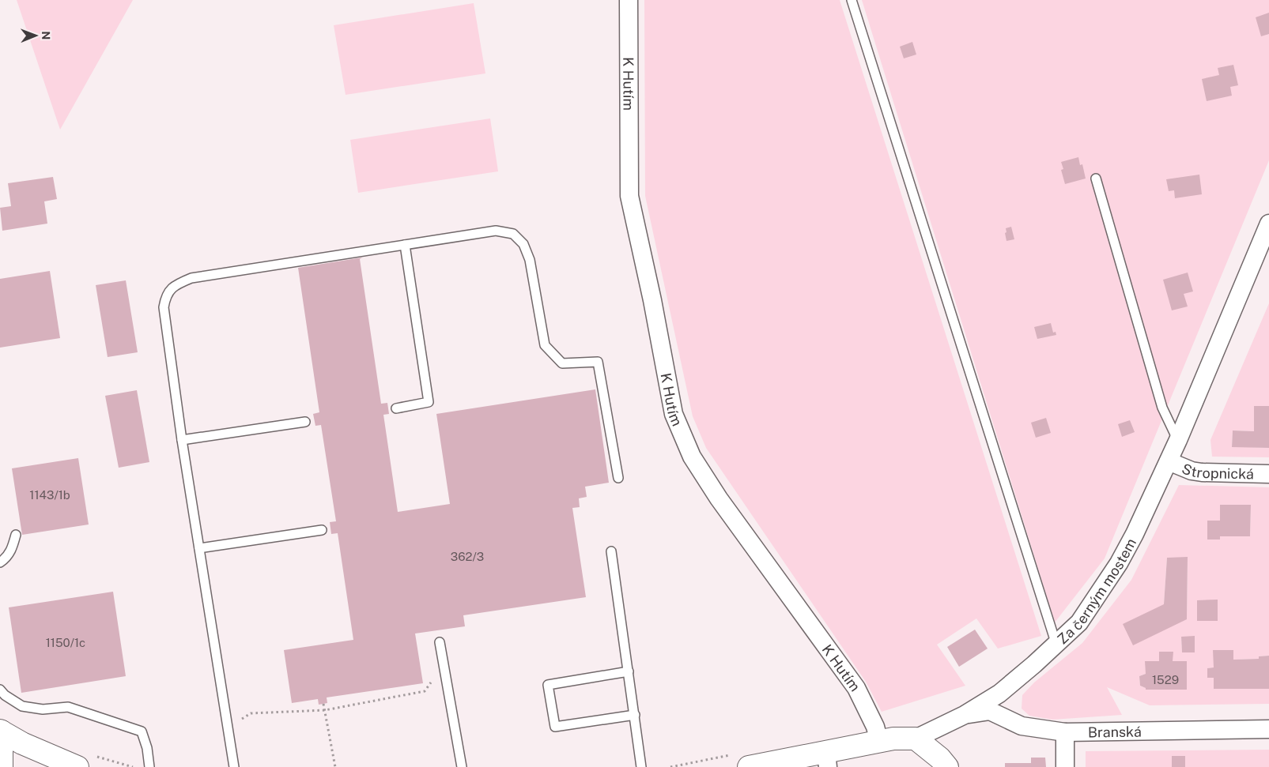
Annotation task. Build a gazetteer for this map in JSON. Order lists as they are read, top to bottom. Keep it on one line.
{"streets":{"street":["K Hutím","Stropnická","Za černým mostem","Branská"]},"crossings":[["K Hutím","Za černým mostem"],["Stropnická","Za černým mostem"],["Za černým mostem","Branská"]],"house_numbers":["1143/1b","362/3","1150/1c","1529"],"north":"right"}
